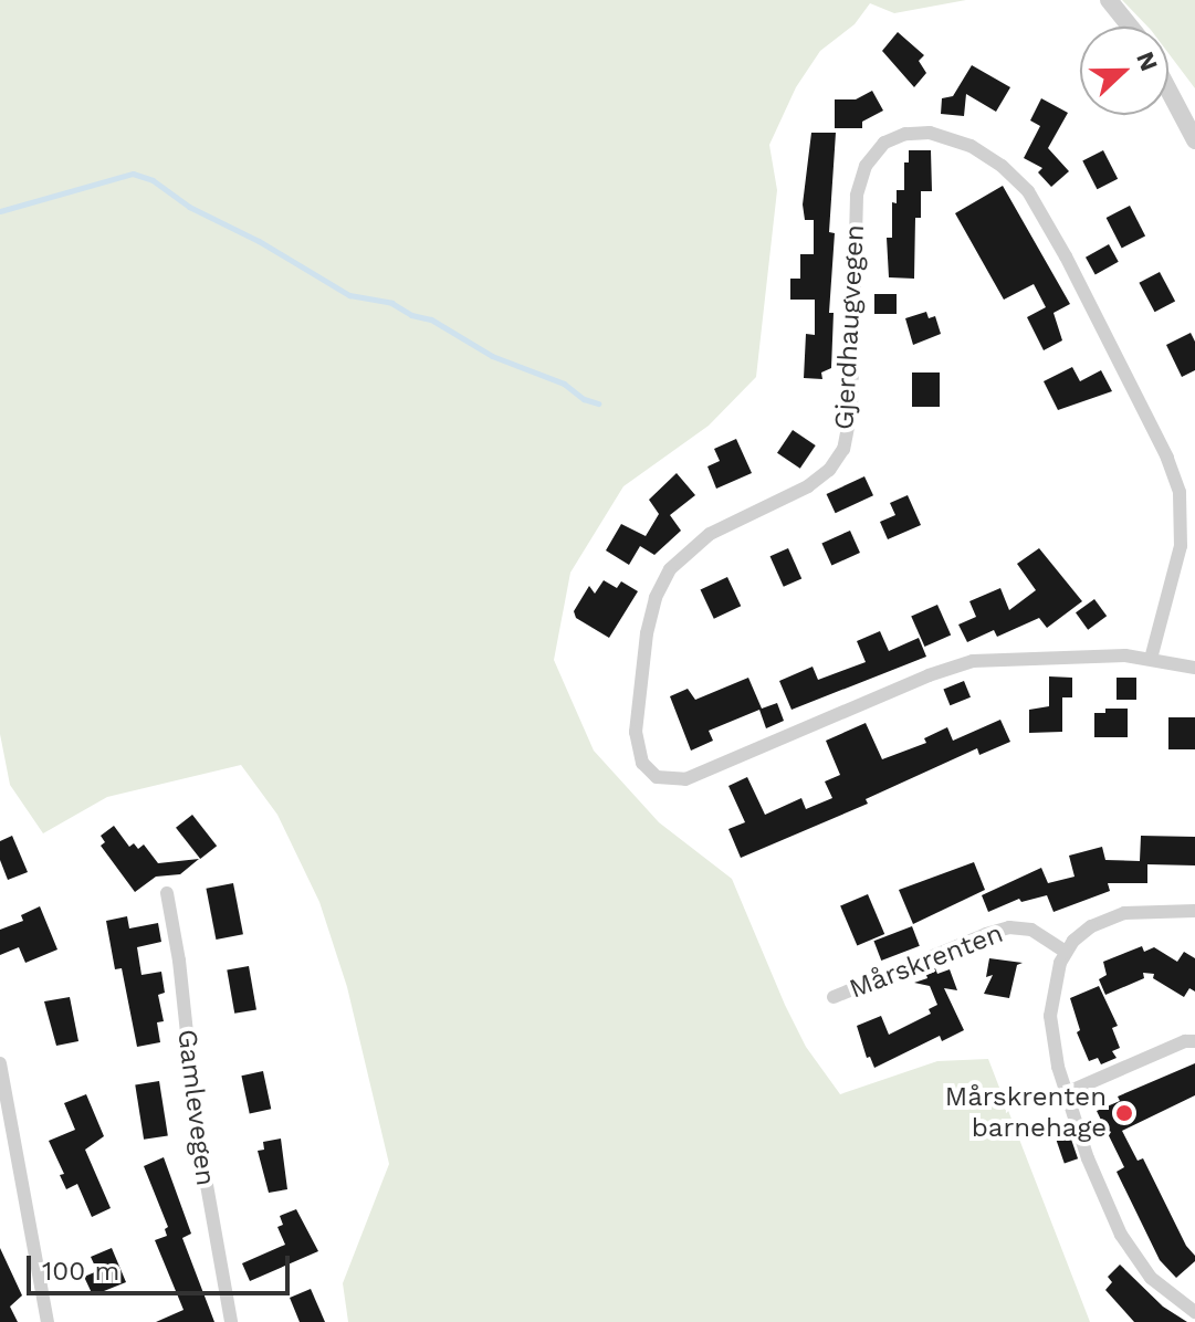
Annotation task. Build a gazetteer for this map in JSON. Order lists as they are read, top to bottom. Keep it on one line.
{"streets":{"street":["Gjerdhaugvegen","Mårskrenten","Gamlevegen"]},"places":["Mårskrenten barnehage"],"scale_bar":"100 m","north":"right"}
